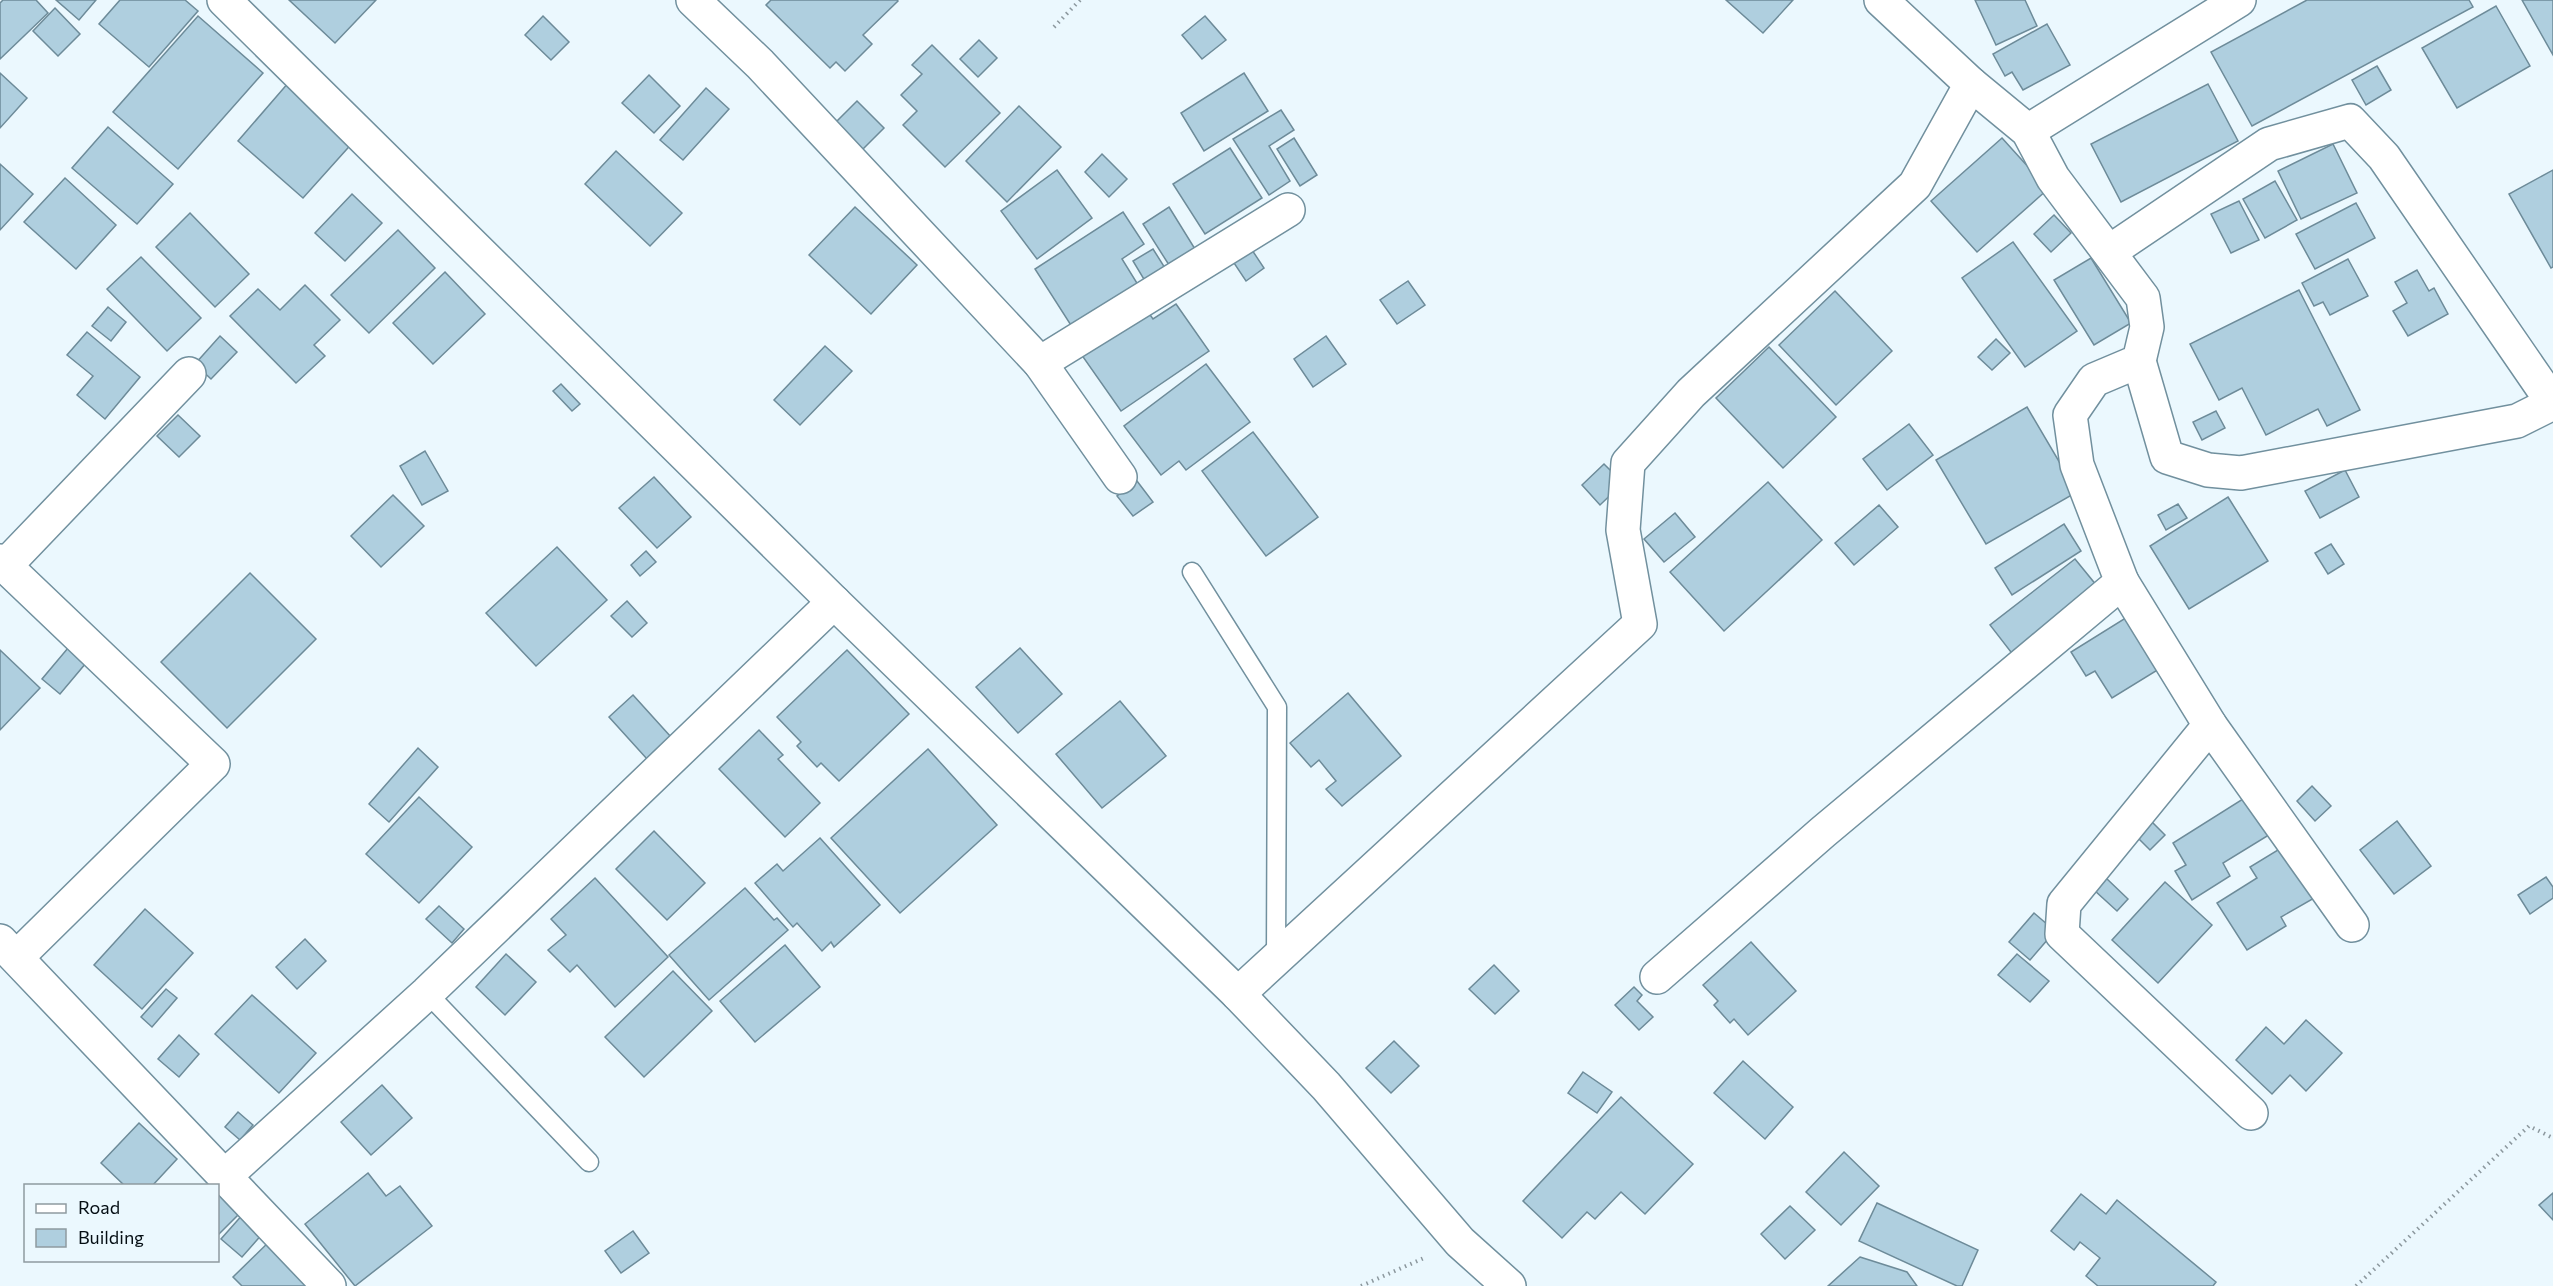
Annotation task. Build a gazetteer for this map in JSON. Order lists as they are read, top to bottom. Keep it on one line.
{"legend":["Road","Building"]}
